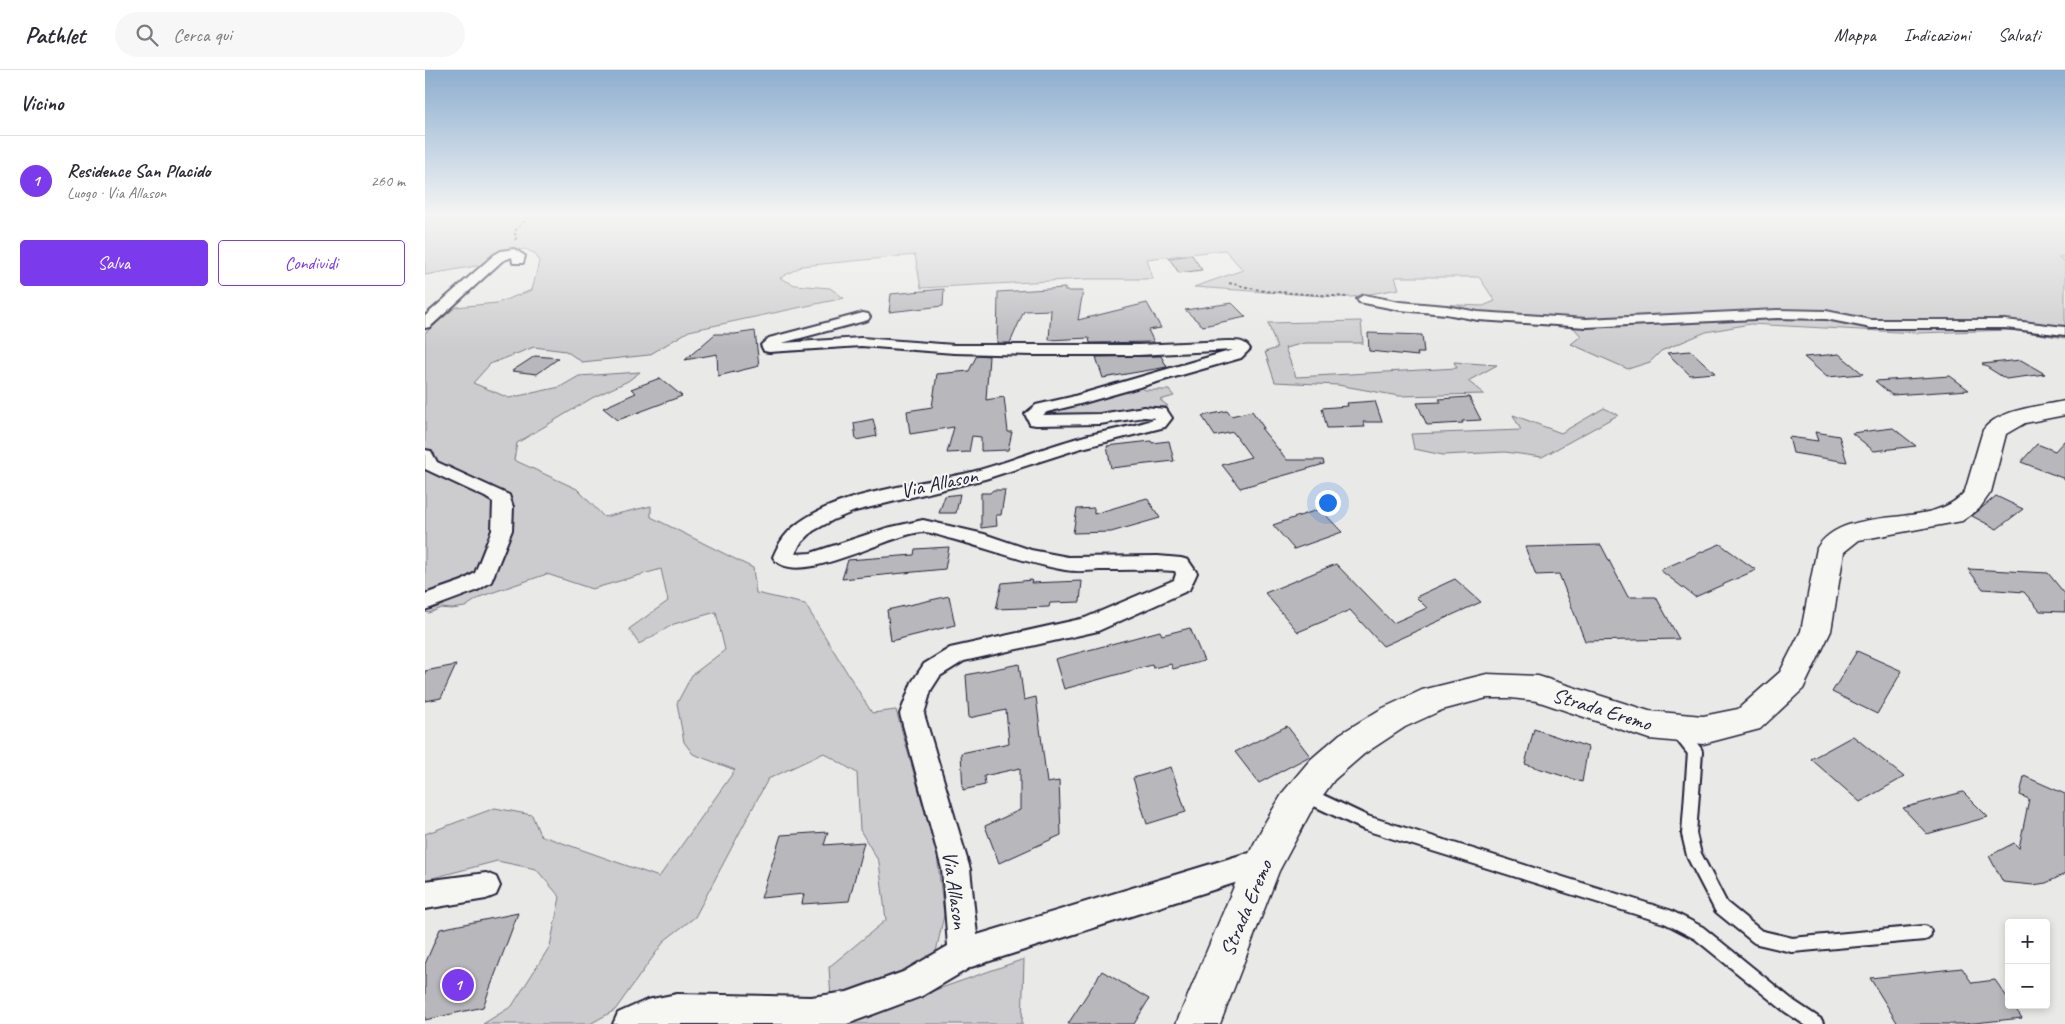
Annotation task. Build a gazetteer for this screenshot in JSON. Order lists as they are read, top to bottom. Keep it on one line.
{"streets":{"main road":["Strada Eremo"],"street":["Via Allason"]},"crossings":[["Via Allason","Strada Eremo"]],"page":{"header":"Pathlet","search":"Cerca qui","nav":["Mappa","Indicazioni","Salvati"],"heading":"Vicino","list":[{"mark":"1","name":"Residence San Placido","note":"Luogo · Via Allason","value":"260 m"}],"buttons":["Salva","Condividi"],"map_buttons":["+","−"],"pins":"1"}}
